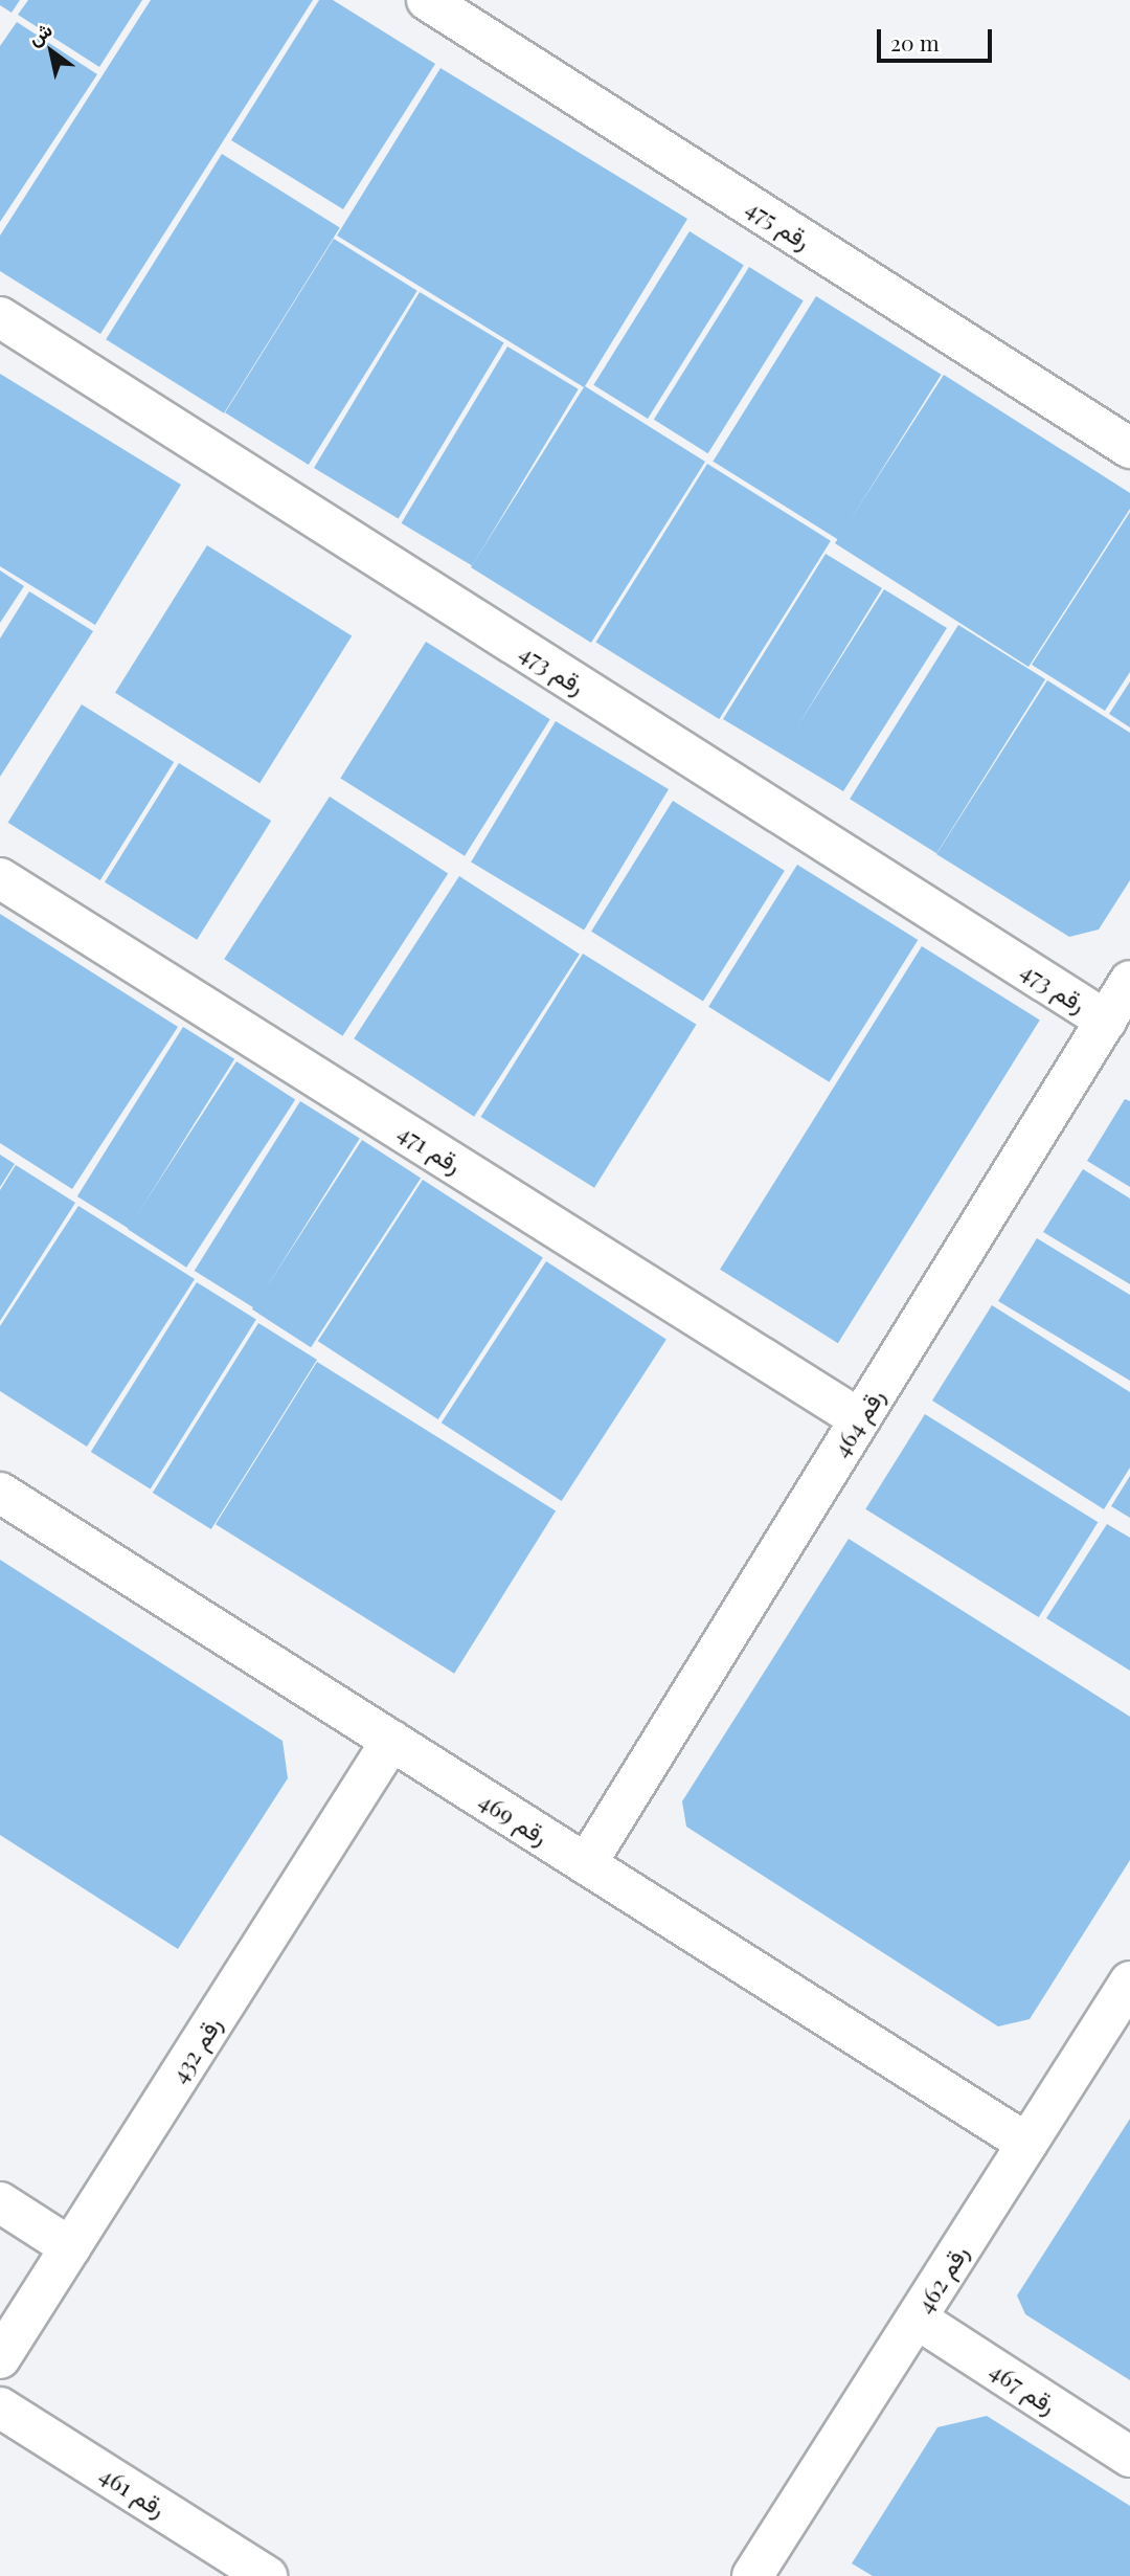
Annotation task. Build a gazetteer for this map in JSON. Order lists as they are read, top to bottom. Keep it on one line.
{"streets":{"street":["رقم 475","رقم 473","رقم 471","رقم 464","رقم 469","رقم 432","رقم 462","رقم 467","رقم 461"]},"crossings":[["رقم 473","رقم 464"],["رقم 471","رقم 464"],["رقم 464","رقم 469"],["رقم 469","رقم 432"],["رقم 469","رقم 462"],["رقم 462","رقم 467"]],"scale_bar":"20 m","north":"top left"}
